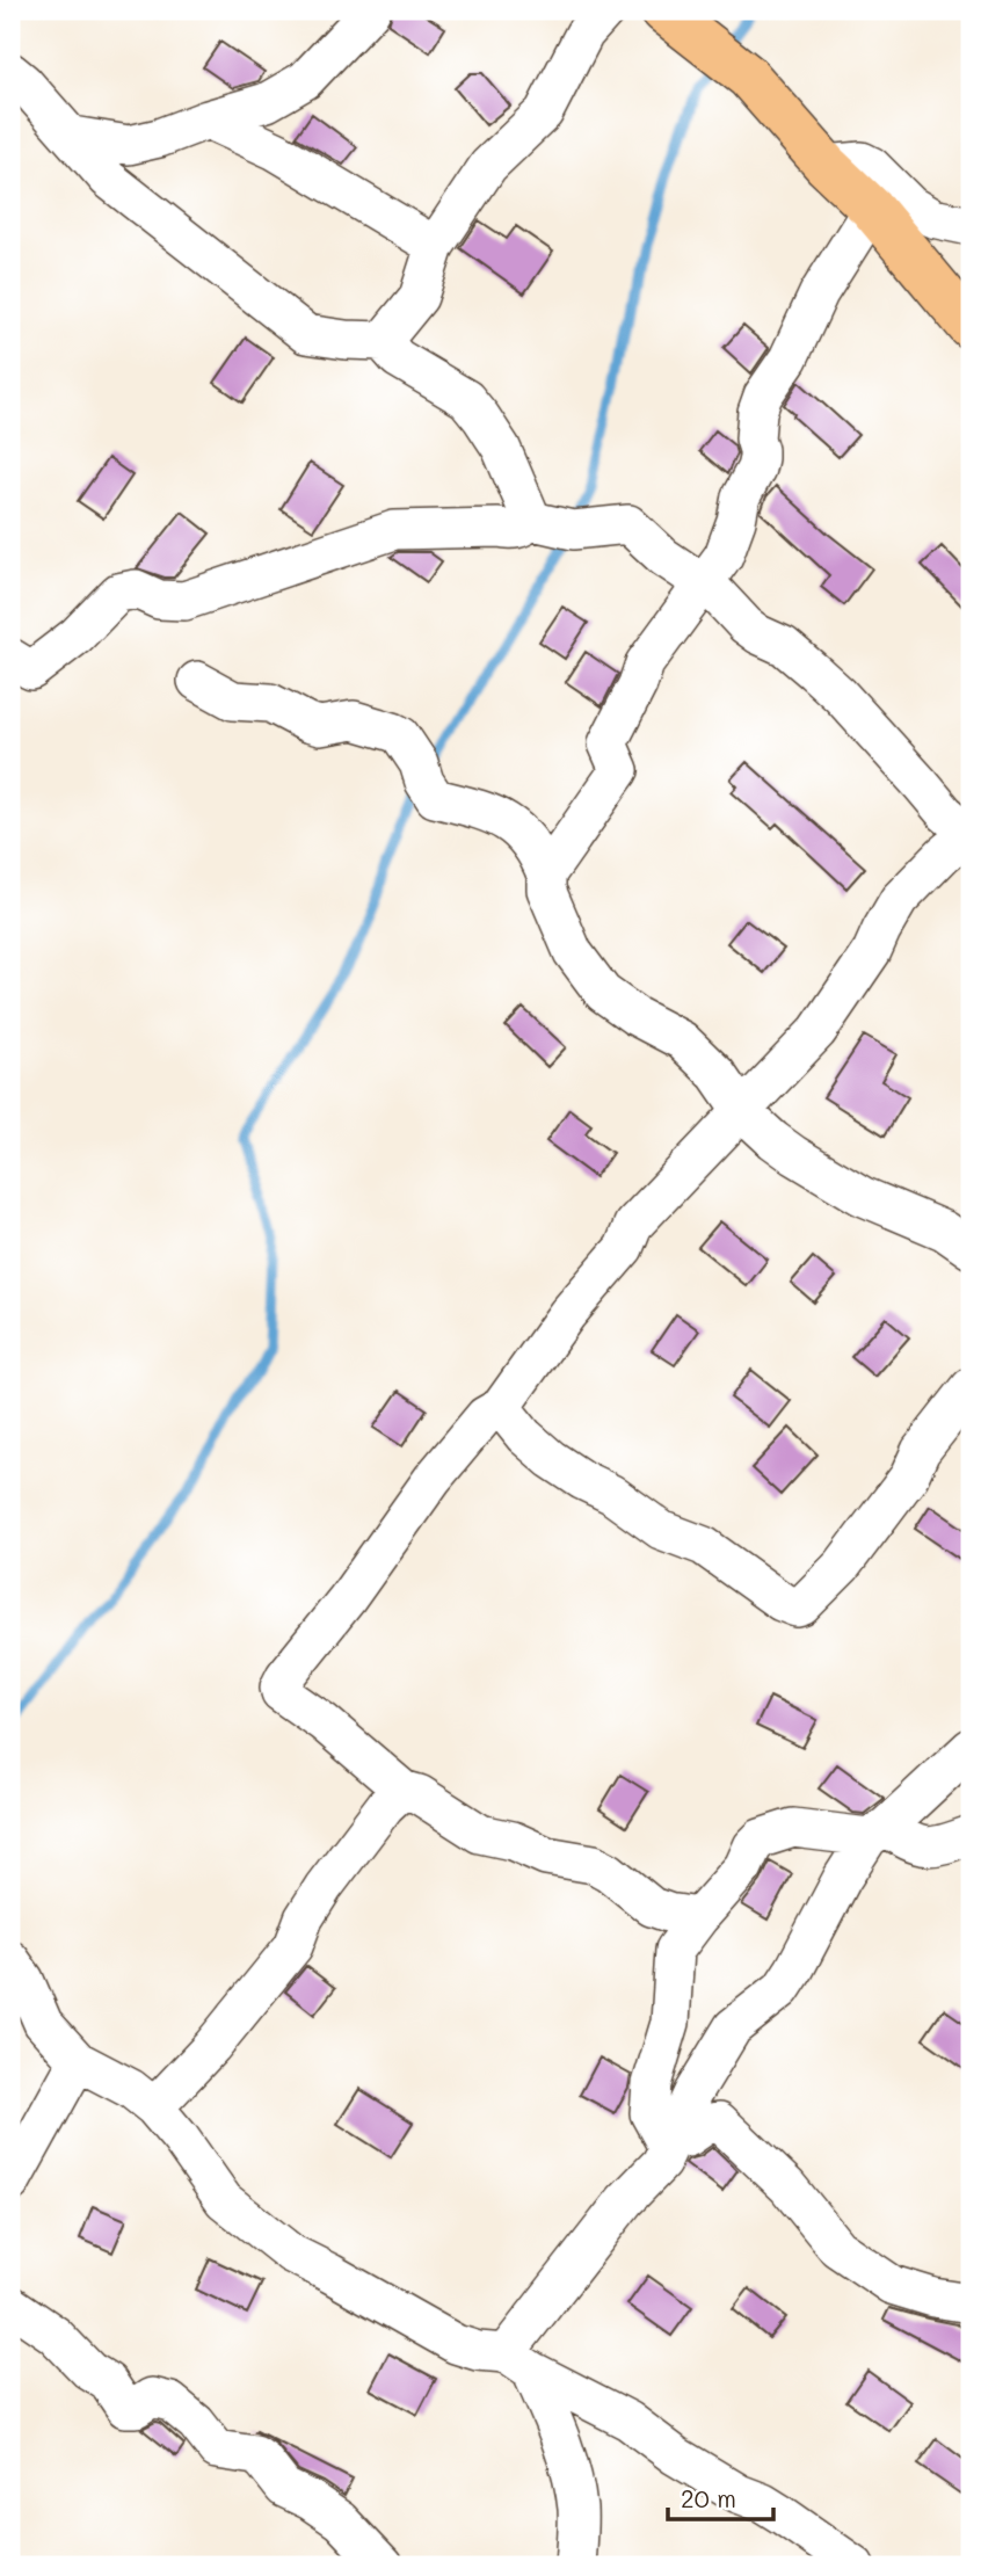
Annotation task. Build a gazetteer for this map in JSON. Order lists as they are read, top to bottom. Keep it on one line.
{"scale_bar":"20 m"}
